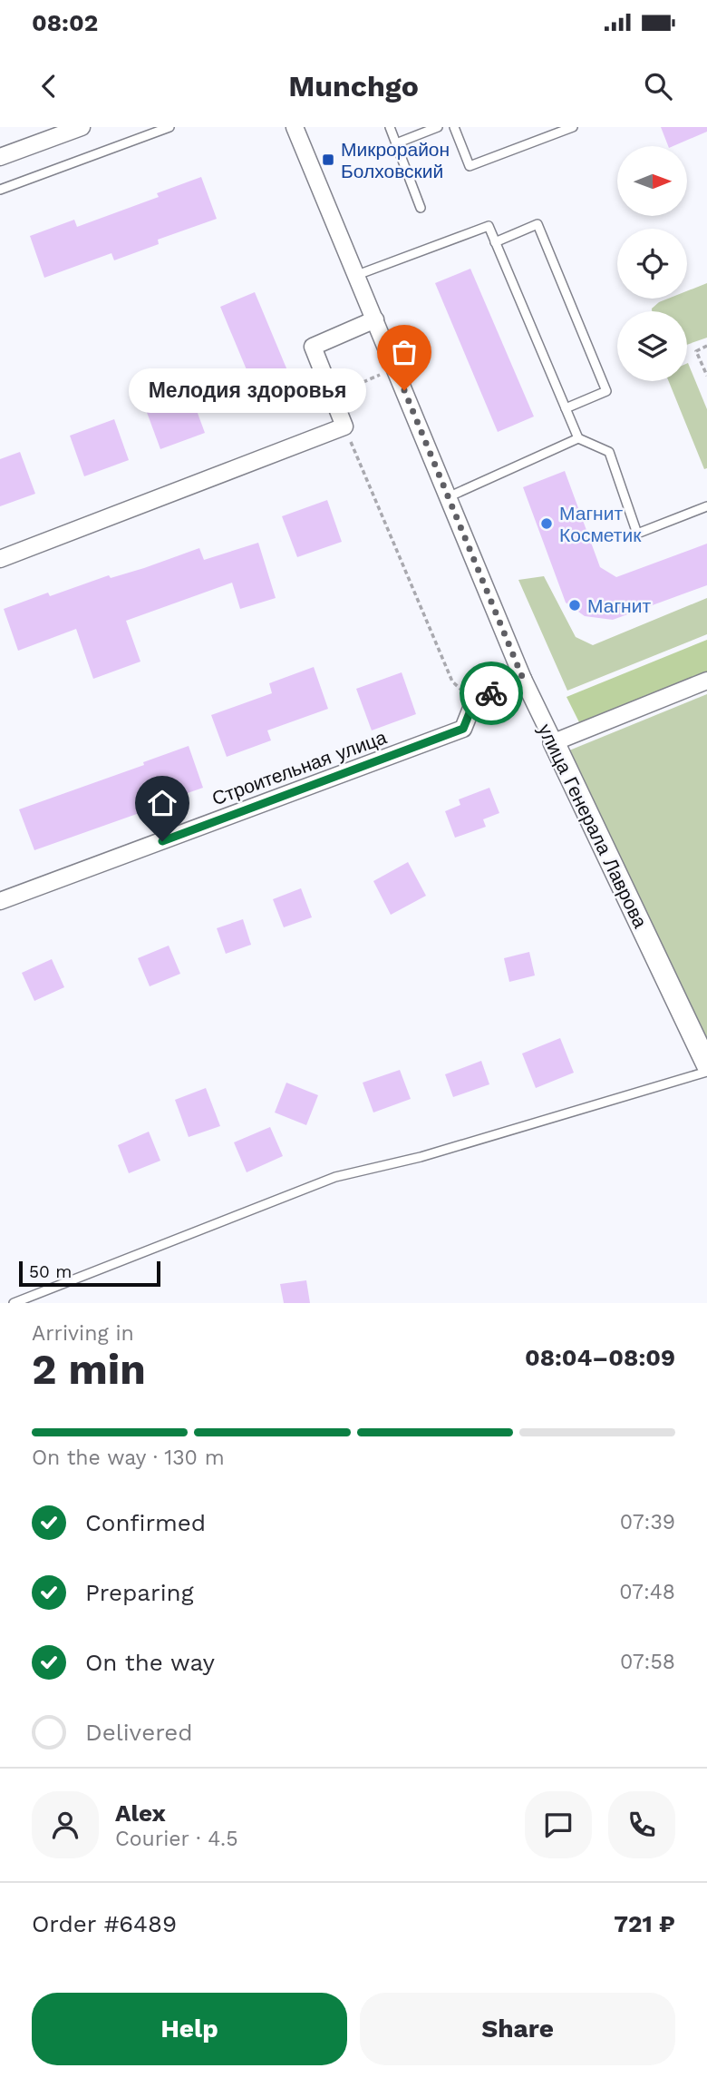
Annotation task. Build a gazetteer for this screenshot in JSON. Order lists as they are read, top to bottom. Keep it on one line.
{"streets":{"street":["Строительная улица","улица Генерала Лаврова"]},"places":{"transit":["Микрорайон Болховский"],"other":["Мелодия здоровья","Магнит Косметик","Магнит"]},"scale_bar":"50 m","north":"right","page":{"status":"08:02","header":"Munchgo","bubble":"Мелодия здоровья","scale":"50 m","heading":["2 min","Arriving in","08:04–08:09"],"panel":["Alex","Courier · 4.5","Order #6489","721 ₽"],"bar":"On the way · 130 m","list":[["Confirmed","07:39"],["Preparing","07:48"],["On the way","07:58"],"Delivered"],"buttons":["Help","Share"]}}
